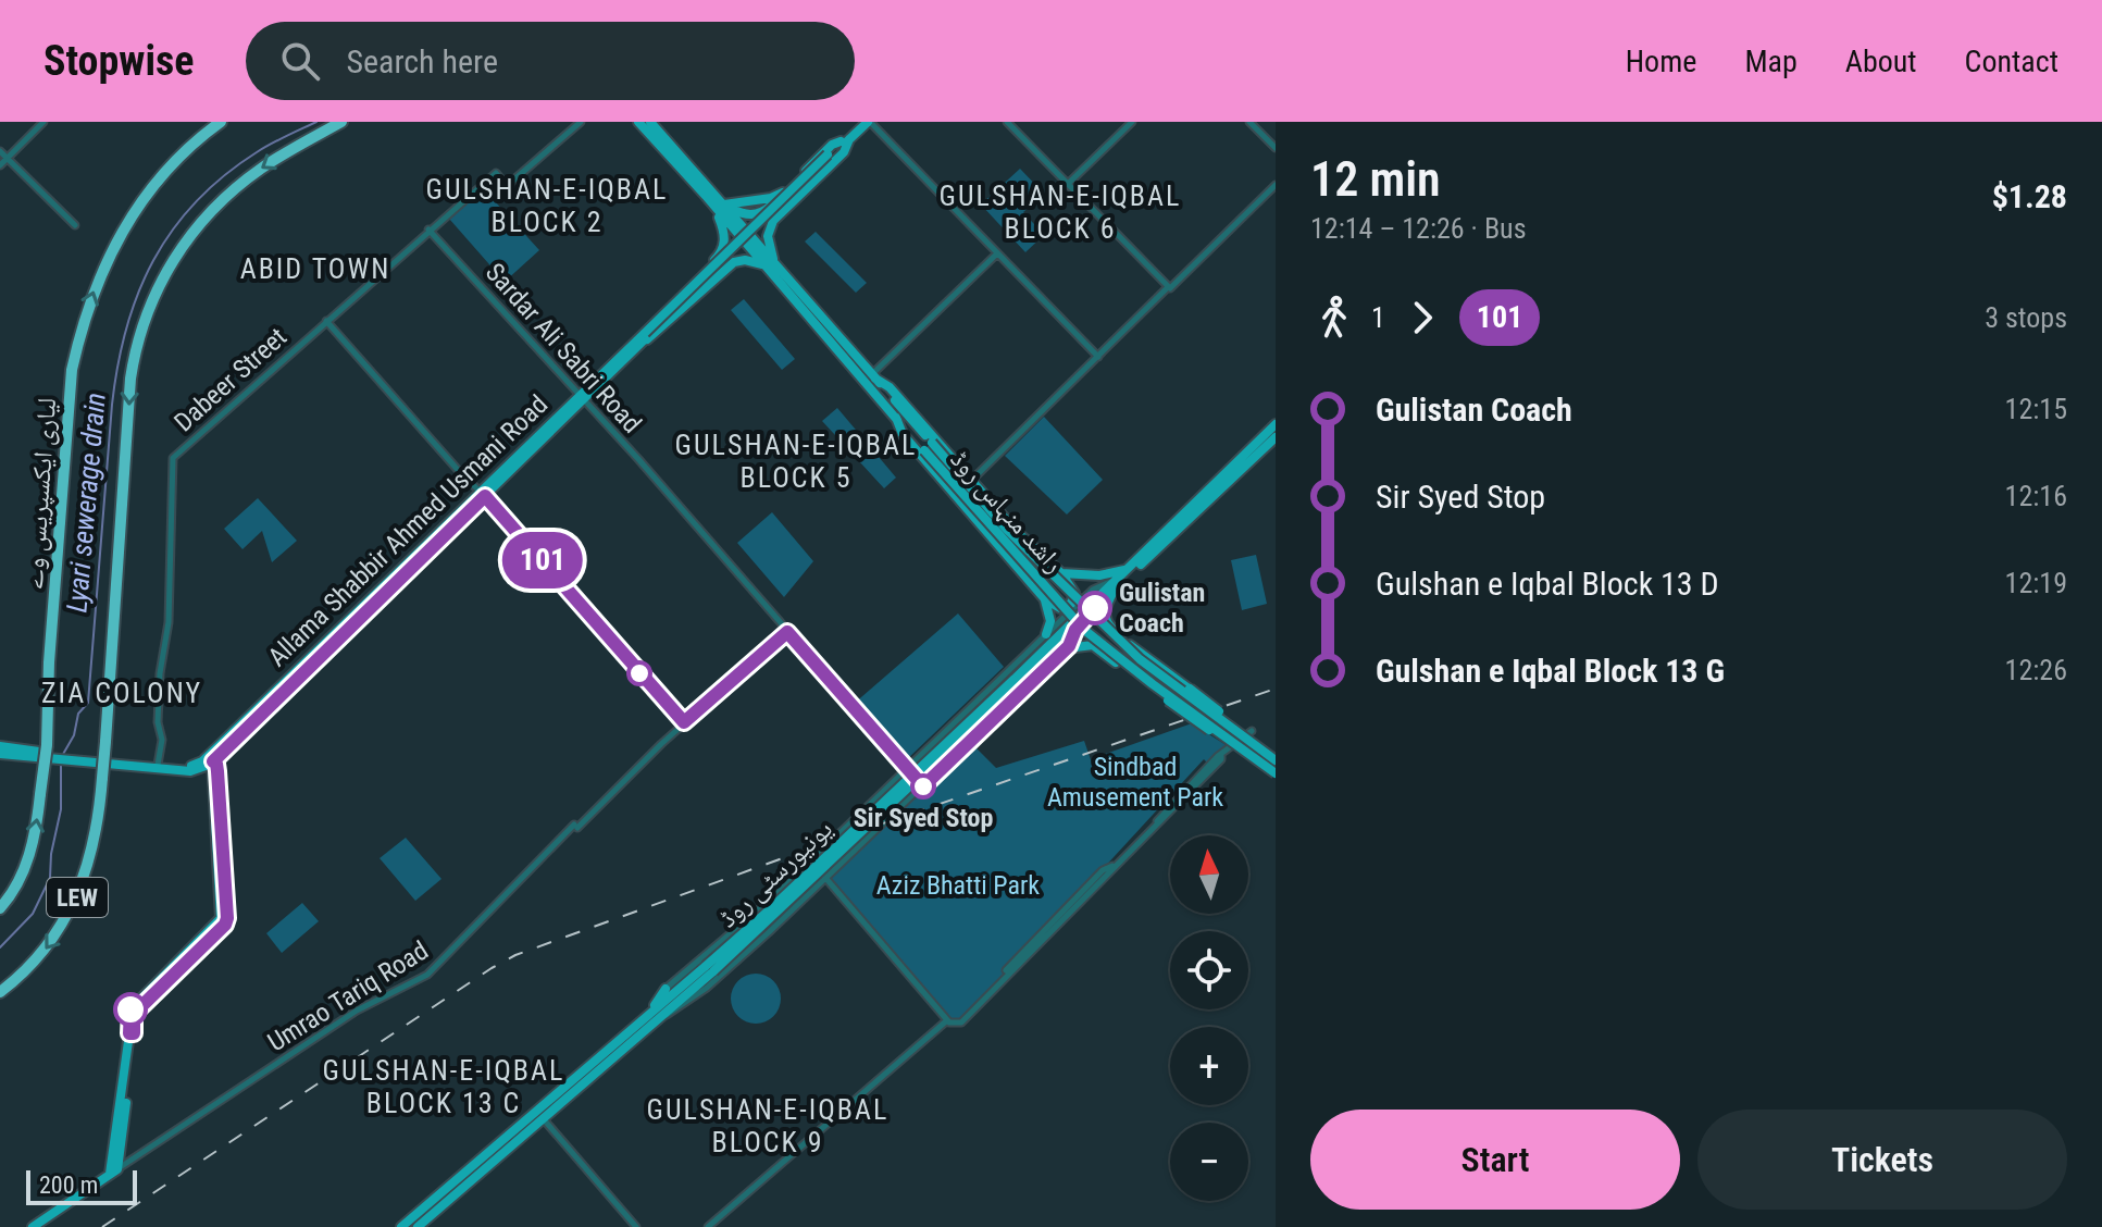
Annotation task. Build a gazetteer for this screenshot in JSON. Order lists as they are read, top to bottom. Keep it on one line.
{"streets":{"highway":["لیاری ایکسپریس وے","LEW"],"main road":["راشد منہاس روڈ","Allama Shabbir Ahmed Usmani Road","یونیورسٹی روڈ"],"street":["Sardar Ali Sabri Road","Dabeer Street","Umrao Tariq Road"]},"crossings":[["Sardar Ali Sabri Road","Dabeer Street"],["Sardar Ali Sabri Road","Allama Shabbir Ahmed Usmani Road"],["Sardar Ali Sabri Road","Umrao Tariq Road"]],"districts":["GULSHAN-E-IQBAL BLOCK 2","GULSHAN-E-IQBAL BLOCK 6","ABID TOWN","GULSHAN-E-IQBAL BLOCK 5","ZIA COLONY","GULSHAN-E-IQBAL BLOCK 13 C","GULSHAN-E-IQBAL BLOCK 9"],"water":["Lyari sewerage drain"],"parks":["Sindbad Amusement Park","Aziz Bhatti Park"],"places":["Gulistan Coach","Sir Syed Stop"],"lines":["bus line 101"],"scale_bar":"200 m","north":"top","page":{"header":"Stopwise","search":"Search here","nav":["Home","Map","About","Contact"],"on_map":"101","heading":["12 min","12:14 – 12:26 · Bus","$1.28"],"legs":["1","101","3 stops"],"list":[{"name":"Gulistan Coach","value":"12:15"},{"name":"Sir Syed Stop","value":"12:16"},{"name":"Gulshan e Iqbal Block 13 D","value":"12:19"},{"name":"Gulshan e Iqbal Block 13 G","value":"12:26"}],"map_buttons":["+","−"],"buttons":["Start","Tickets"],"scale":"200 m"}}
